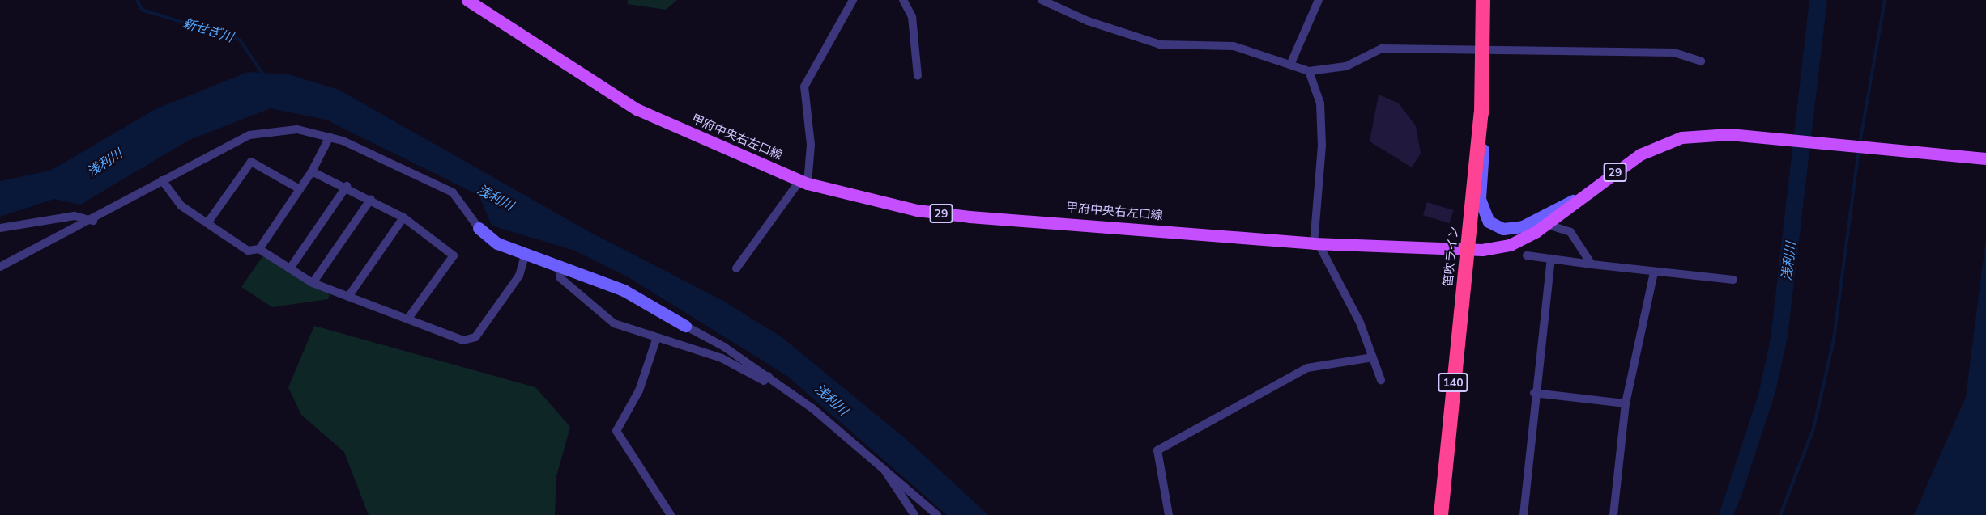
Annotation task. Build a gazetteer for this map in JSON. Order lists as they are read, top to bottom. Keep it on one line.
{"streets":{"highway":["笛吹ライン","140"],"main road":["甲府中央右左口線","29"]},"crossings":[["甲府中央右左口線","笛吹ライン"]],"water":["新せぎ川","浅利川"]}
